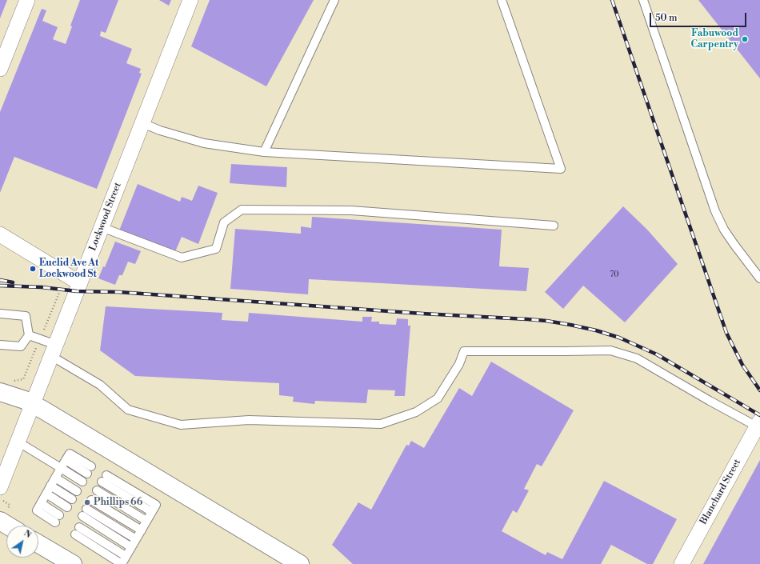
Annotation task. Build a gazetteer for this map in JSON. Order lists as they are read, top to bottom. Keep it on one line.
{"streets":{"street":["Lockwood Street","Blanchard Street"]},"places":["Fabuwood Carpentry","Euclid Ave At Lockwood St","Phillips 66"],"house_numbers":["70"],"scale_bar":"50 m","north":"top right"}
